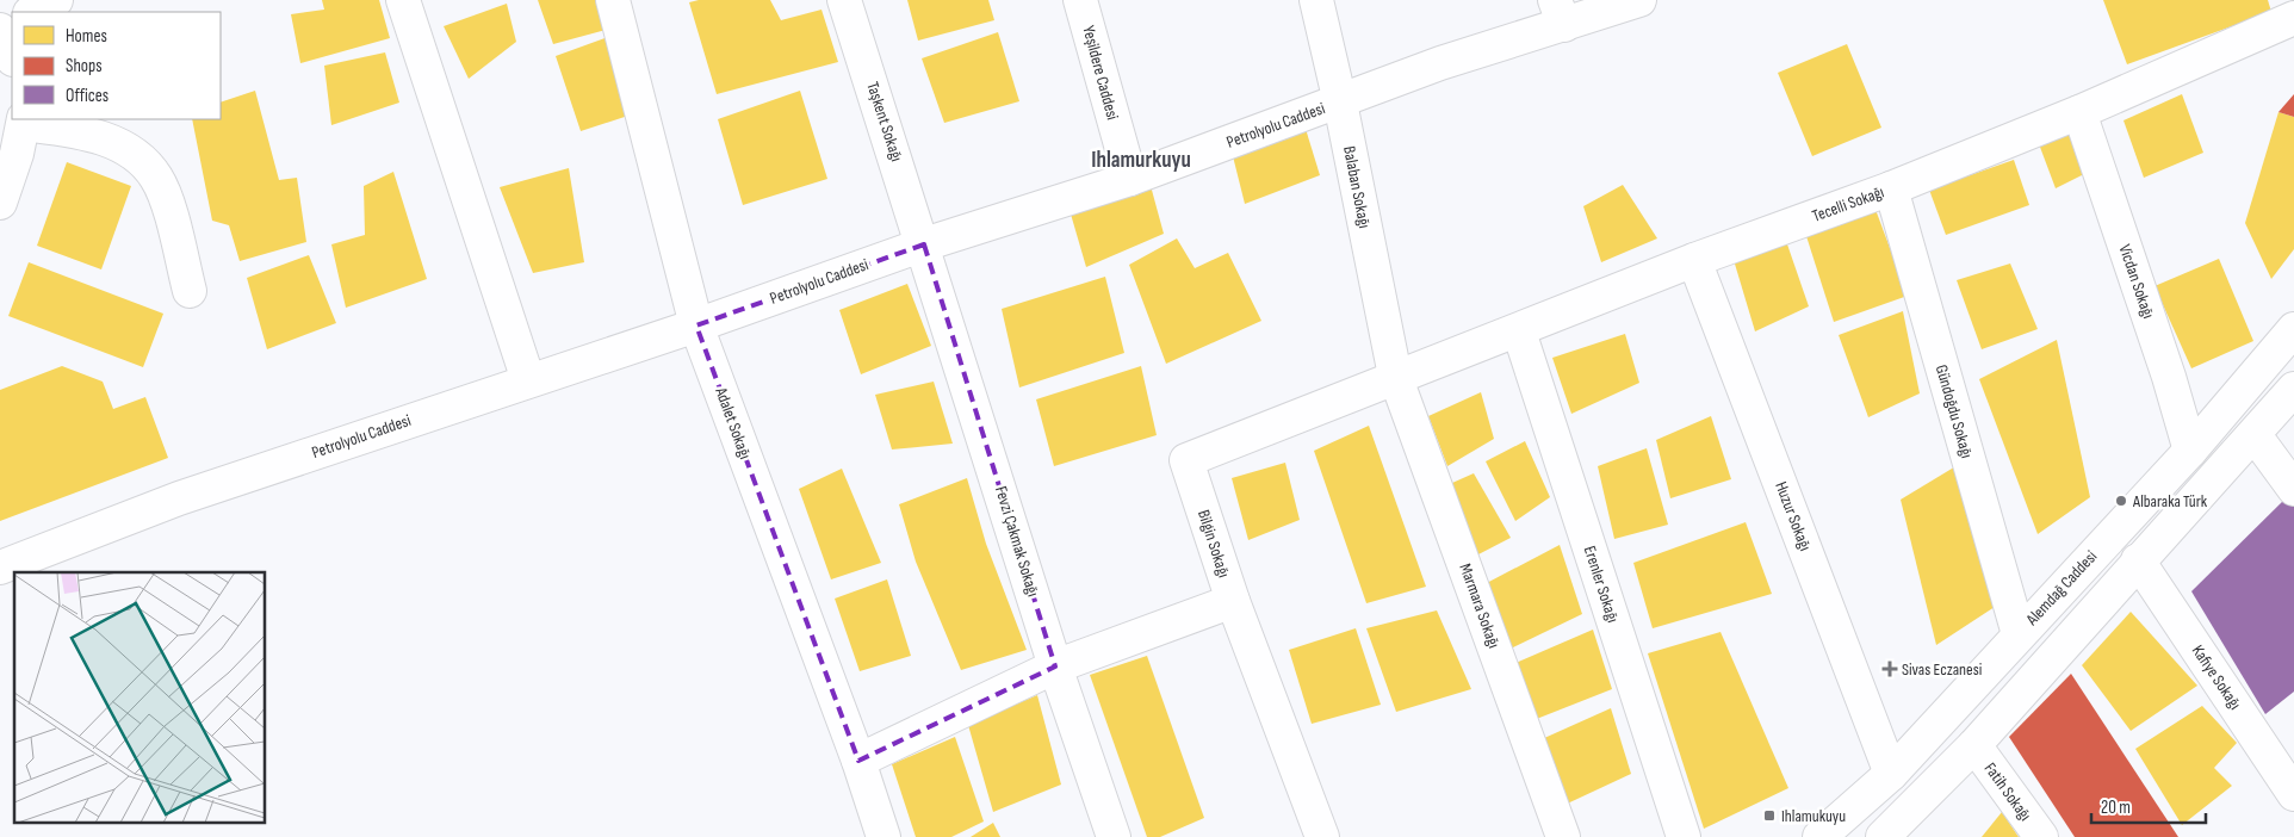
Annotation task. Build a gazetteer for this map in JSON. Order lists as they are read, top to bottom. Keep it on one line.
{"streets":{"street":["Yeşildere Caddesi","Taşkent Sokağı","Petrolyolu Caddesi","Balaban Sokağı","Tecelli Sokağı","Vicdan Sokağı","Gündoğdu Sokağı","Adalet Sokağı","Huzur Sokağı","Fevzi Çakmak Sokağı","Bilgin Sokağı","Erenler Sokağı","Alemdağ Caddesi","Marmara Sokağı","Kafiye Sokağı","Fatih Sokağı"]},"crossings":[["Yeşildere Caddesi","Petrolyolu Caddesi"],["Taşkent Sokağı","Petrolyolu Caddesi"],["Taşkent Sokağı","Fevzi Çakmak Sokağı"],["Petrolyolu Caddesi","Balaban Sokağı"],["Petrolyolu Caddesi","Adalet Sokağı"],["Petrolyolu Caddesi","Fevzi Çakmak Sokağı"],["Balaban Sokağı","Tecelli Sokağı"],["Balaban Sokağı","Bilgin Sokağı"],["Balaban Sokağı","Marmara Sokağı"],["Tecelli Sokağı","Vicdan Sokağı"],["Tecelli Sokağı","Gündoğdu Sokağı"],["Tecelli Sokağı","Huzur Sokağı"],["Tecelli Sokağı","Bilgin Sokağı"],["Tecelli Sokağı","Erenler Sokağı"],["Tecelli Sokağı","Marmara Sokağı"],["Vicdan Sokağı","Alemdağ Caddesi"],["Gündoğdu Sokağı","Alemdağ Caddesi"],["Huzur Sokağı","Alemdağ Caddesi"],["Bilgin Sokağı","Marmara Sokağı"]],"districts":["Ihlamurkuyu"],"places":{"other":["Albaraka Türk"],"health":["Sivas Eczanesi"],"transit":["Ihlamukuyu"]},"legend":["Homes","Shops","Offices"],"scale_bar":"20 m"}
